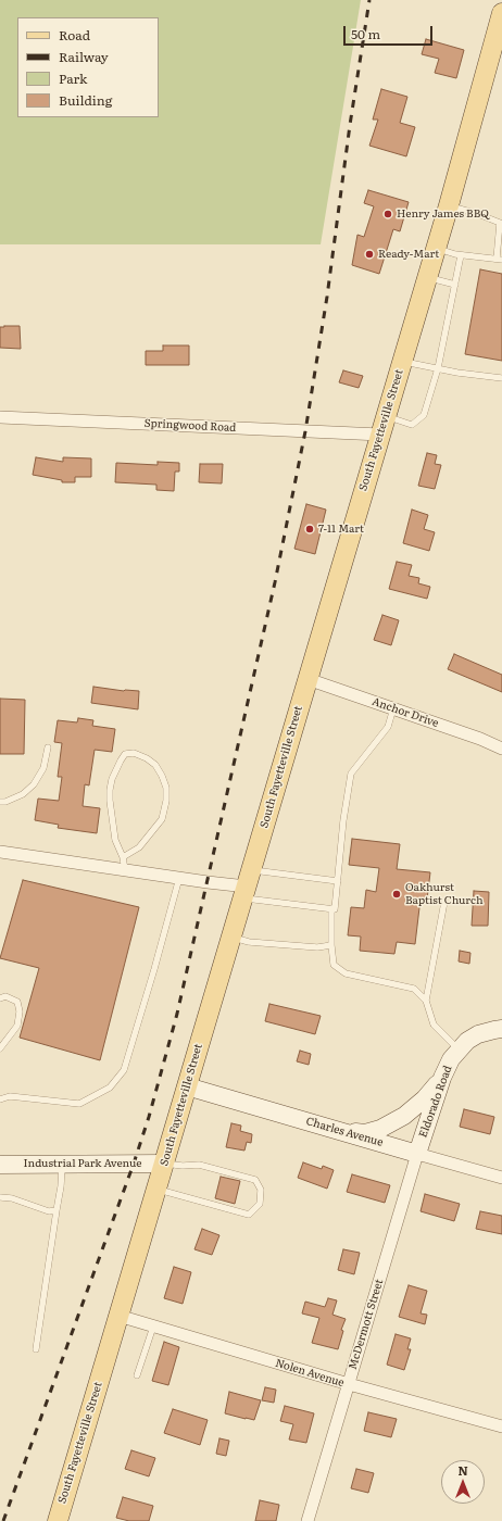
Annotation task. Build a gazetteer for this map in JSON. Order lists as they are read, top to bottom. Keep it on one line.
{"streets":{"main road":["South Fayetteville Street"],"street":["Springwood Road","Anchor Drive","Eldorado Road","Charles Avenue","Industrial Park Avenue","McDermott Street","Nolen Avenue"]},"crossings":[["Springwood Road","South Fayetteville Street"],["South Fayetteville Street","Anchor Drive"],["South Fayetteville Street","Charles Avenue"],["South Fayetteville Street","Industrial Park Avenue"],["South Fayetteville Street","Nolen Avenue"],["Eldorado Road","Charles Avenue"],["Eldorado Road","McDermott Street"],["Charles Avenue","McDermott Street"],["McDermott Street","Nolen Avenue"]],"places":["Henry James BBQ","Ready-Mart","7-11 Mart","Oakhurst Baptist Church"],"legend":["Road","Railway","Park","Building"],"scale_bar":"50 m","north":"top"}
